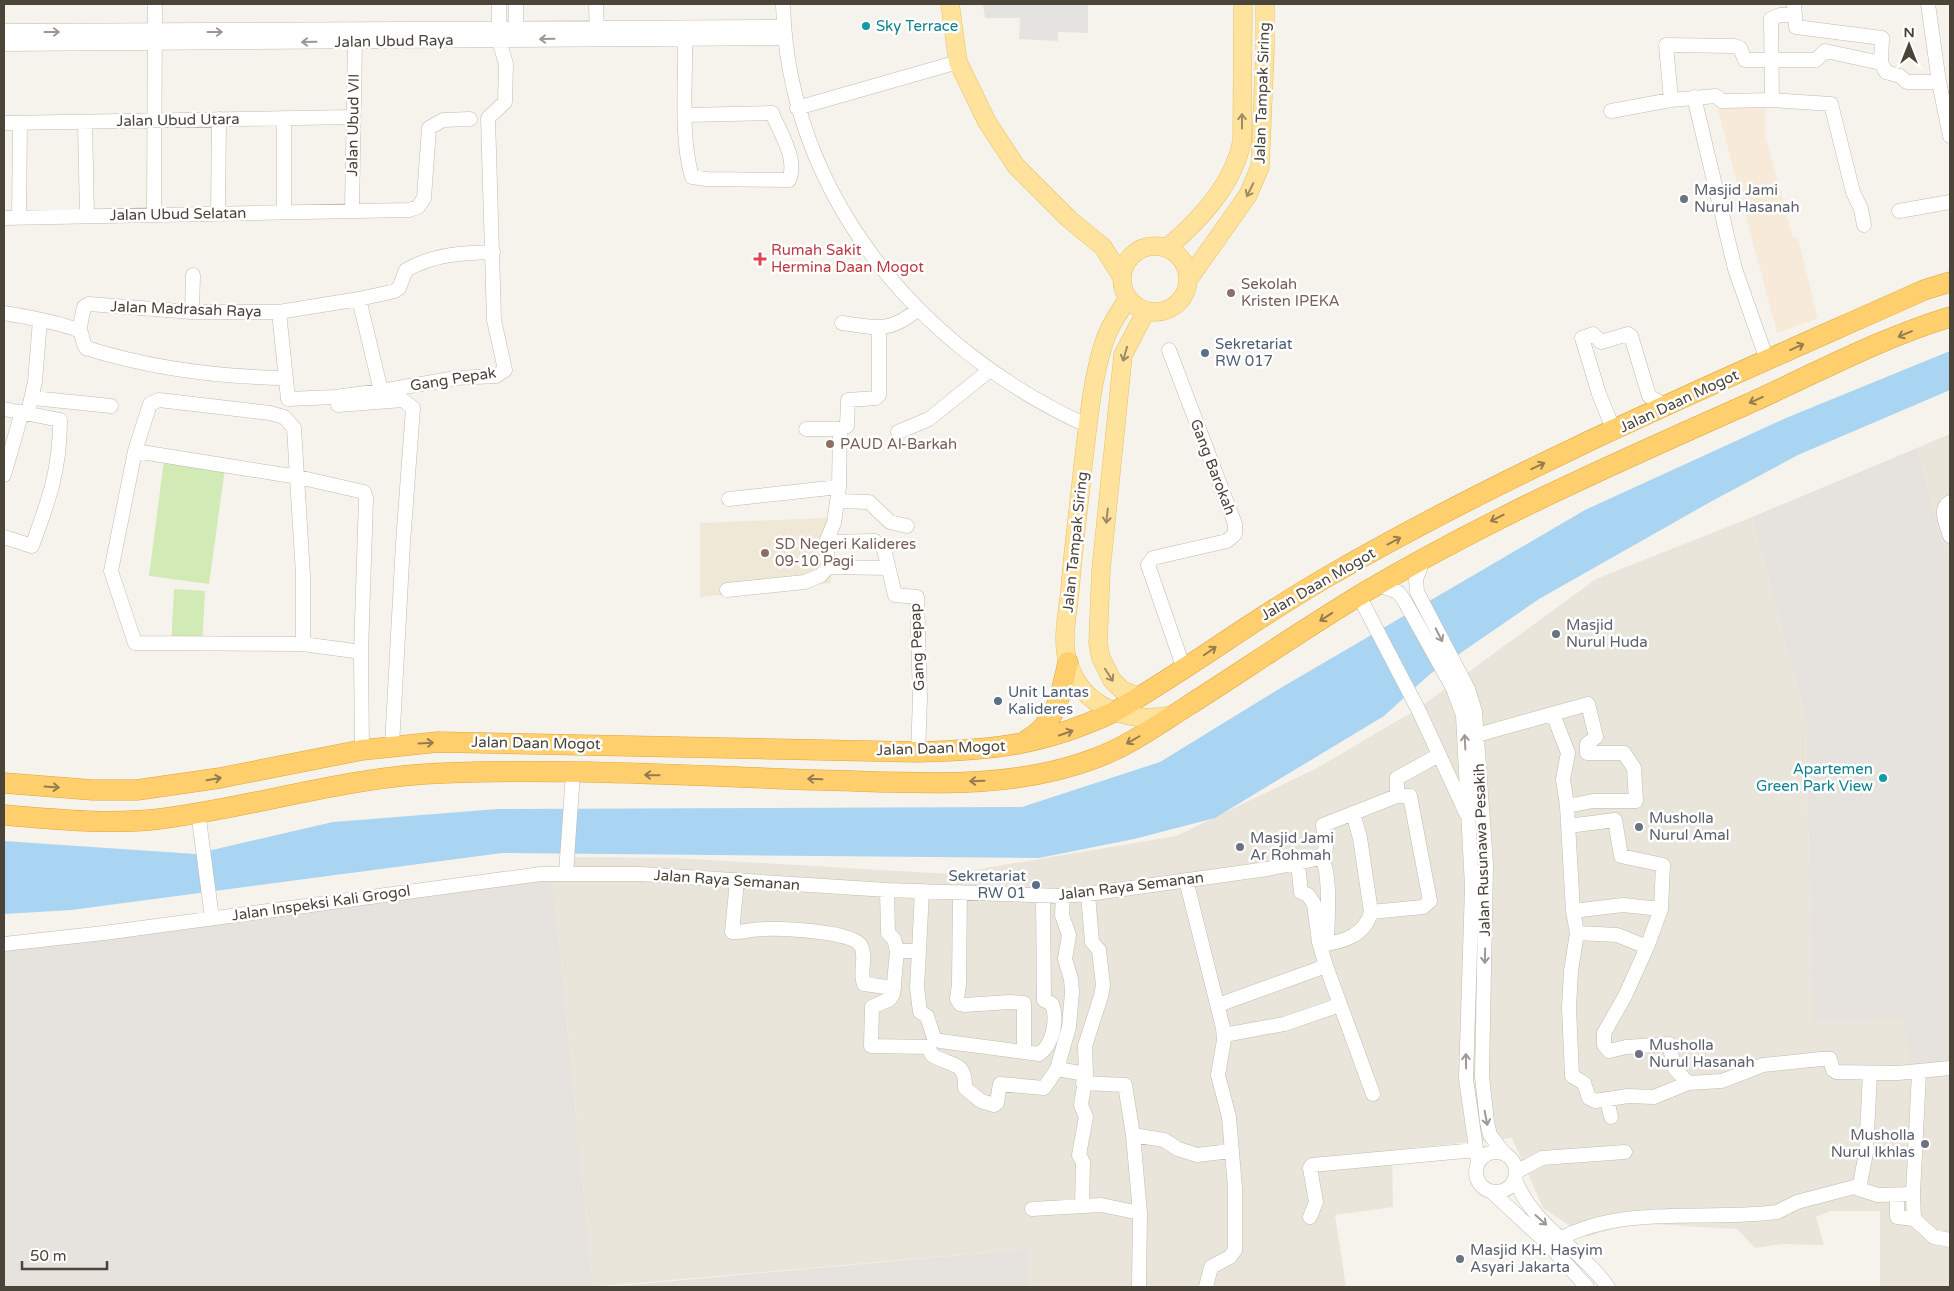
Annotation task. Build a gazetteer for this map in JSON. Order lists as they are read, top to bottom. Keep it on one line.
{"streets":{"highway":["Jalan Daan Mogot"],"main road":["Jalan Tampak Siring"],"street":["Jalan Ubud Raya","Jalan Ubud Utara","Jalan Ubud VII","Jalan Ubud Selatan","Jalan Madrasah Raya","Gang Pepak","Gang Barokah","Gang Pepap","Jalan Rusunawa Pesakih","Jalan Raya Semanan","Jalan Inspeksi Kali Grogol"]},"crossings":[["Jalan Ubud Raya","Jalan Ubud VII"],["Jalan Tampak Siring","Jalan Daan Mogot"],["Jalan Ubud Utara","Jalan Ubud VII"],["Jalan Ubud VII","Jalan Ubud Selatan"],["Jalan Madrasah Raya","Gang Pepak"],["Jalan Daan Mogot","Gang Barokah"],["Jalan Daan Mogot","Gang Pepap"],["Jalan Daan Mogot","Jalan Rusunawa Pesakih"],["Jalan Raya Semanan","Jalan Inspeksi Kali Grogol"]],"places":{"other":["Sky Terrace","Masjid Jami Nurul Hasanah","Sekolah Kristen IPEKA","Sekretariat RW 017","PAUD Al-Barkah","SD Negeri Kalideres 09-10 Pagi","Masjid Nurul Huda","Unit Lantas Kalideres","Apartemen Green Park View","Musholla Nurul Amal","Masjid Jami Ar Rohmah","Sekretariat RW 01","Musholla Nurul Hasanah","Musholla Nurul Ikhlas","Masjid KH. Hasyim Asyari Jakarta"],"health":["Rumah Sakit Hermina Daan Mogot"]},"scale_bar":"50 m","north":"top"}
